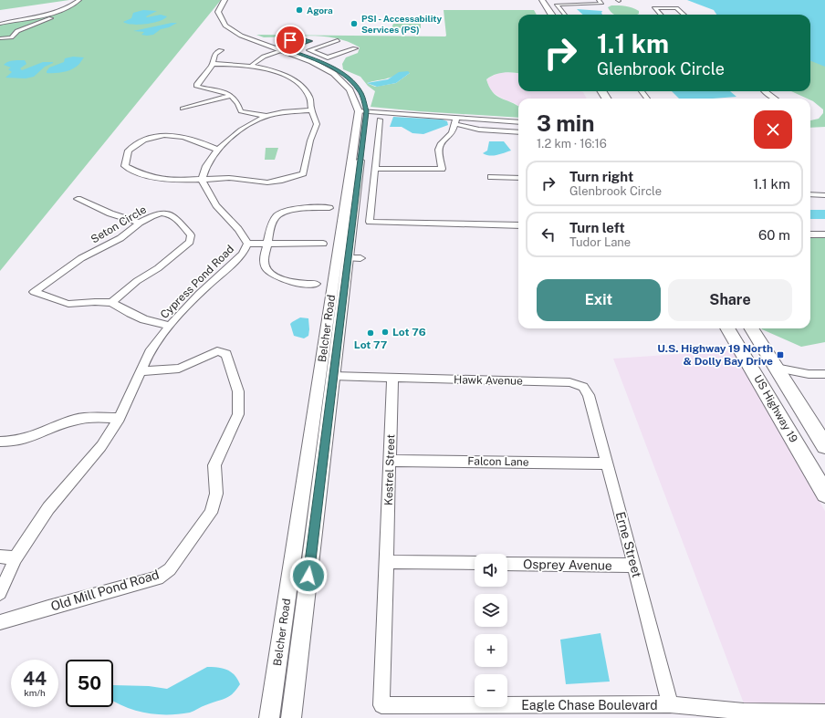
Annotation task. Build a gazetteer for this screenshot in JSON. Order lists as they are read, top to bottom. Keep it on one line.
{"streets":{"highway":["US Highway 19"],"main road":["Belcher Road"],"street":["Seton Circle","Cypress Pond Road","Hawk Avenue","Falcon Lane","Kestrel Street","Erne Street","Osprey Avenue","Old Mill Pond Road","Eagle Chase Boulevard"]},"crossings":[["Cypress Pond Road","Old Mill Pond Road"],["Belcher Road","Hawk Avenue"],["Hawk Avenue","Kestrel Street"],["Hawk Avenue","Erne Street"],["Falcon Lane","Kestrel Street"],["Falcon Lane","Erne Street"],["Kestrel Street","Eagle Chase Boulevard"],["Erne Street","Osprey Avenue"],["Erne Street","Eagle Chase Boulevard"]],"places":{"other":["Agora","PSI - Accessability Services (PS)","Lot 76","Lot 77"],"transit":["U.S. Highway 19 North & Dolly Bay Drive"]},"page":{"turn":["1.1 km","Glenbrook Circle"],"heading":["3 min","1.2 km · 16:16"],"list":[{"name":"Turn right","note":"Glenbrook Circle","value":"1.1 km"},{"name":"Turn left","note":"Tudor Lane","value":"60 m"}],"buttons":["Exit","Share"],"map_buttons":["+","−"],"speed":"44 km/h","limit":"50"}}
